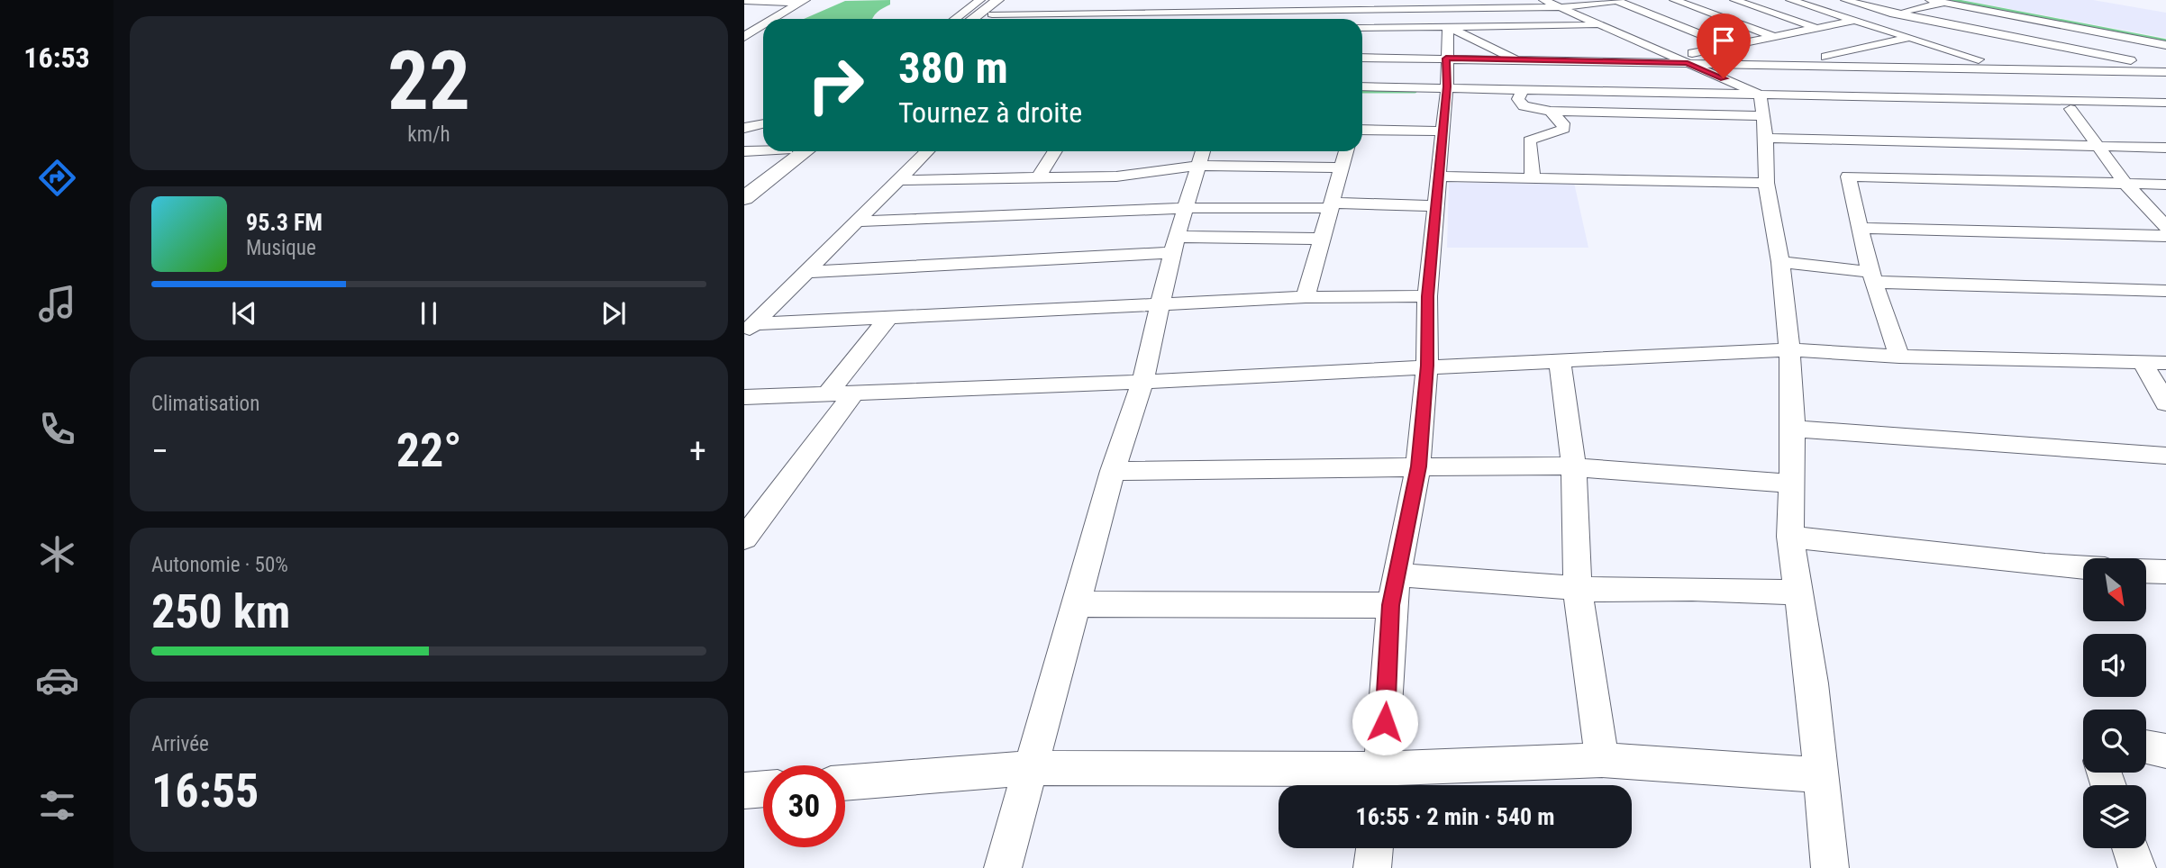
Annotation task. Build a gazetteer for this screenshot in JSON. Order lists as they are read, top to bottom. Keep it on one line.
{"north":"bottom right","page":{"tabs":"16:53","tile":[["22","km/h"],"Climatisation",["Autonomie · 50%","250 km"],["Arrivée","16:55"]],"turn":["380 m","Tournez à droite"],"song":["95.3 FM","Musique"],"heat":["−","22°","+"],"limit":"30","trip":"16:55 · 2 min · 540 m"}}
